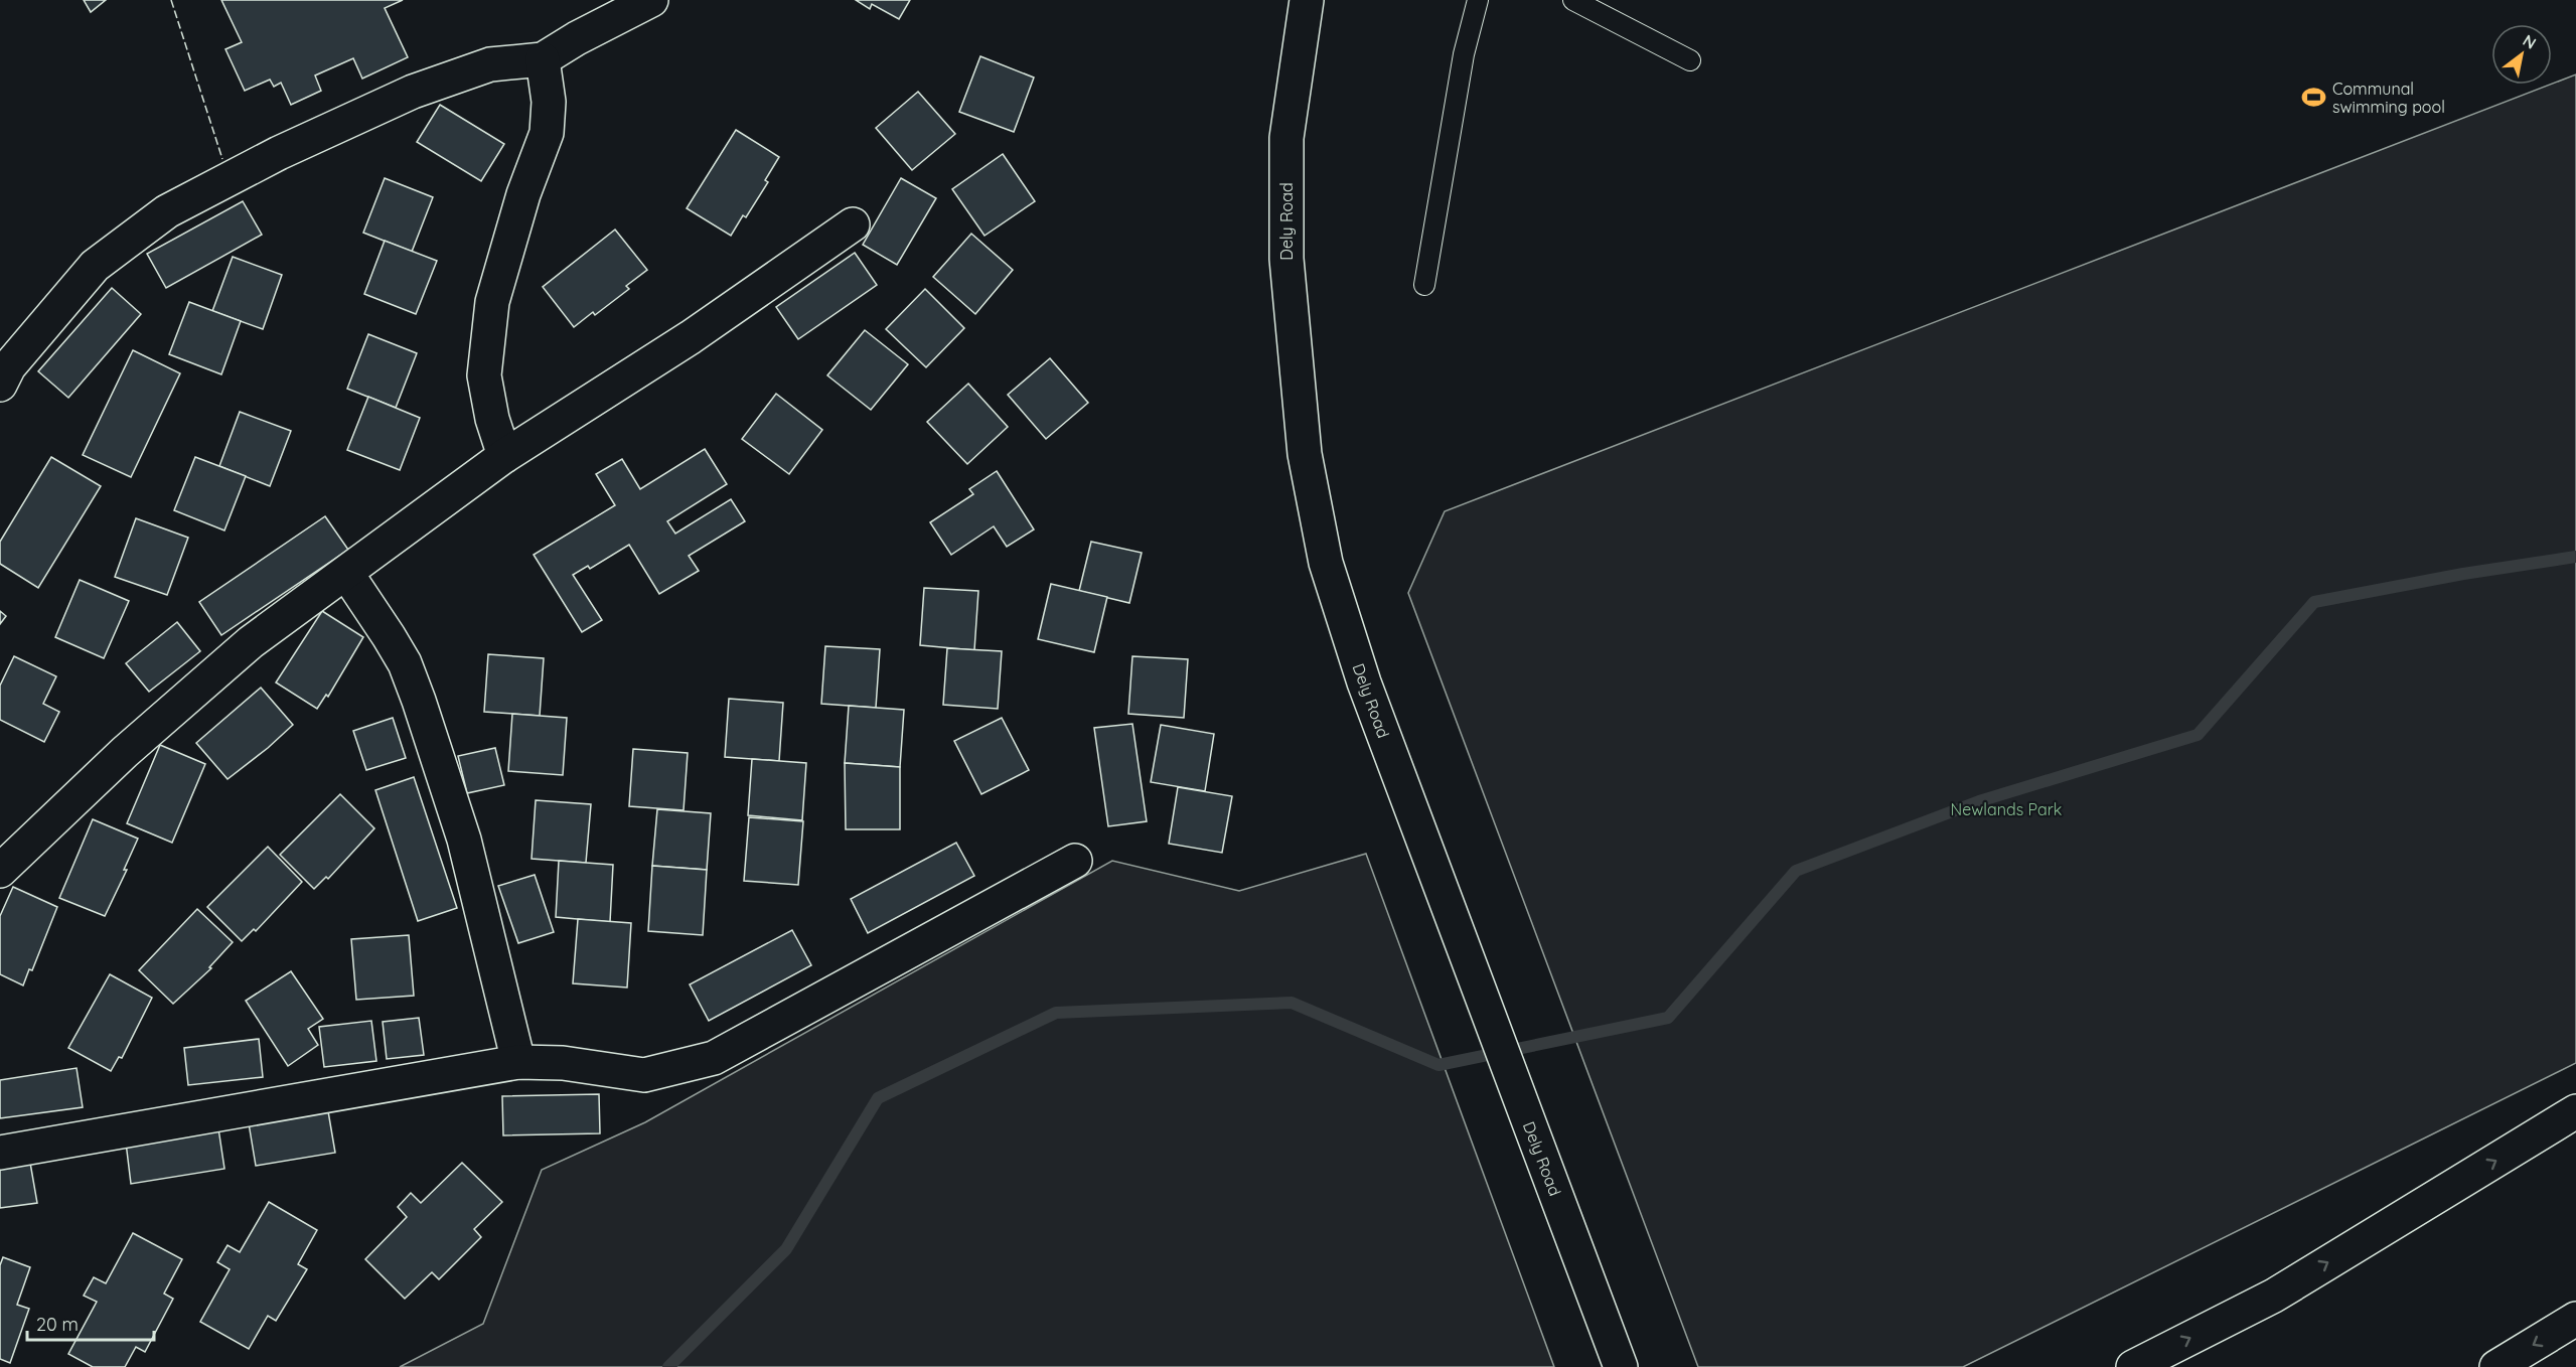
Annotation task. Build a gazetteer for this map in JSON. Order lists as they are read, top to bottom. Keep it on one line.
{"streets":{"main road":["Dely Road"]},"parks":["Newlands Park"],"places":{"sports":["Communal swimming pool"]},"scale_bar":"20 m","north":"top right"}
